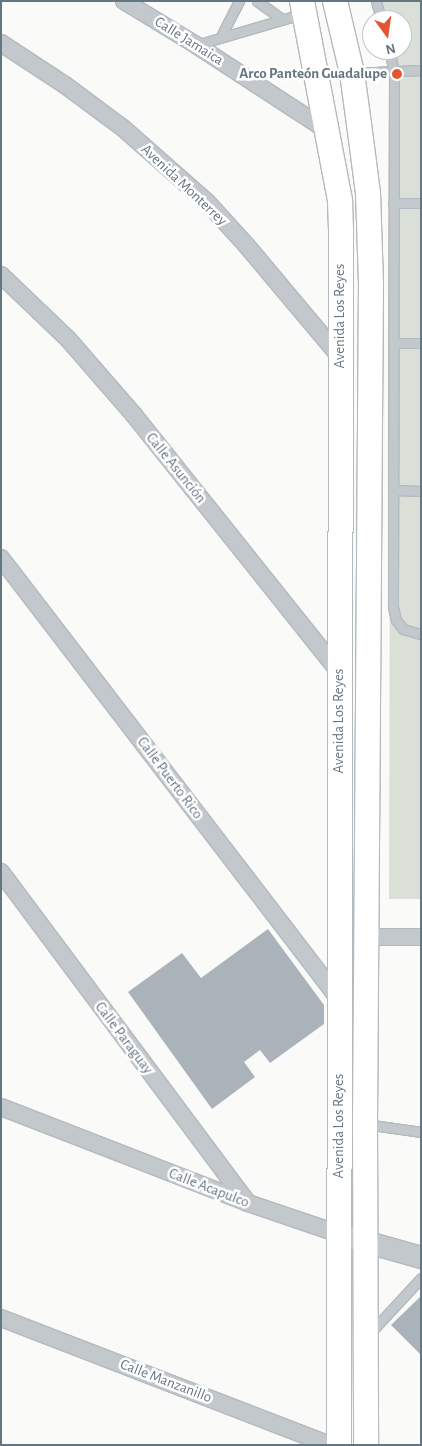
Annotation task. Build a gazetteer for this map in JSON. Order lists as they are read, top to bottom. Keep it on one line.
{"streets":{"main road":["Avenida Los Reyes"],"street":["Calle Jamaica","Avenida Monterrey","Calle Asunción","Calle Puerto Rico","Calle Paraguay","Calle Acapulco","Calle Manzanillo"]},"crossings":[["Calle Jamaica","Avenida Los Reyes"],["Avenida Monterrey","Avenida Los Reyes"],["Avenida Los Reyes","Calle Asunción"],["Avenida Los Reyes","Calle Puerto Rico"],["Avenida Los Reyes","Calle Acapulco"],["Calle Paraguay","Calle Acapulco"]],"places":["Arco Panteón Guadalupe"],"north":"bottom"}
